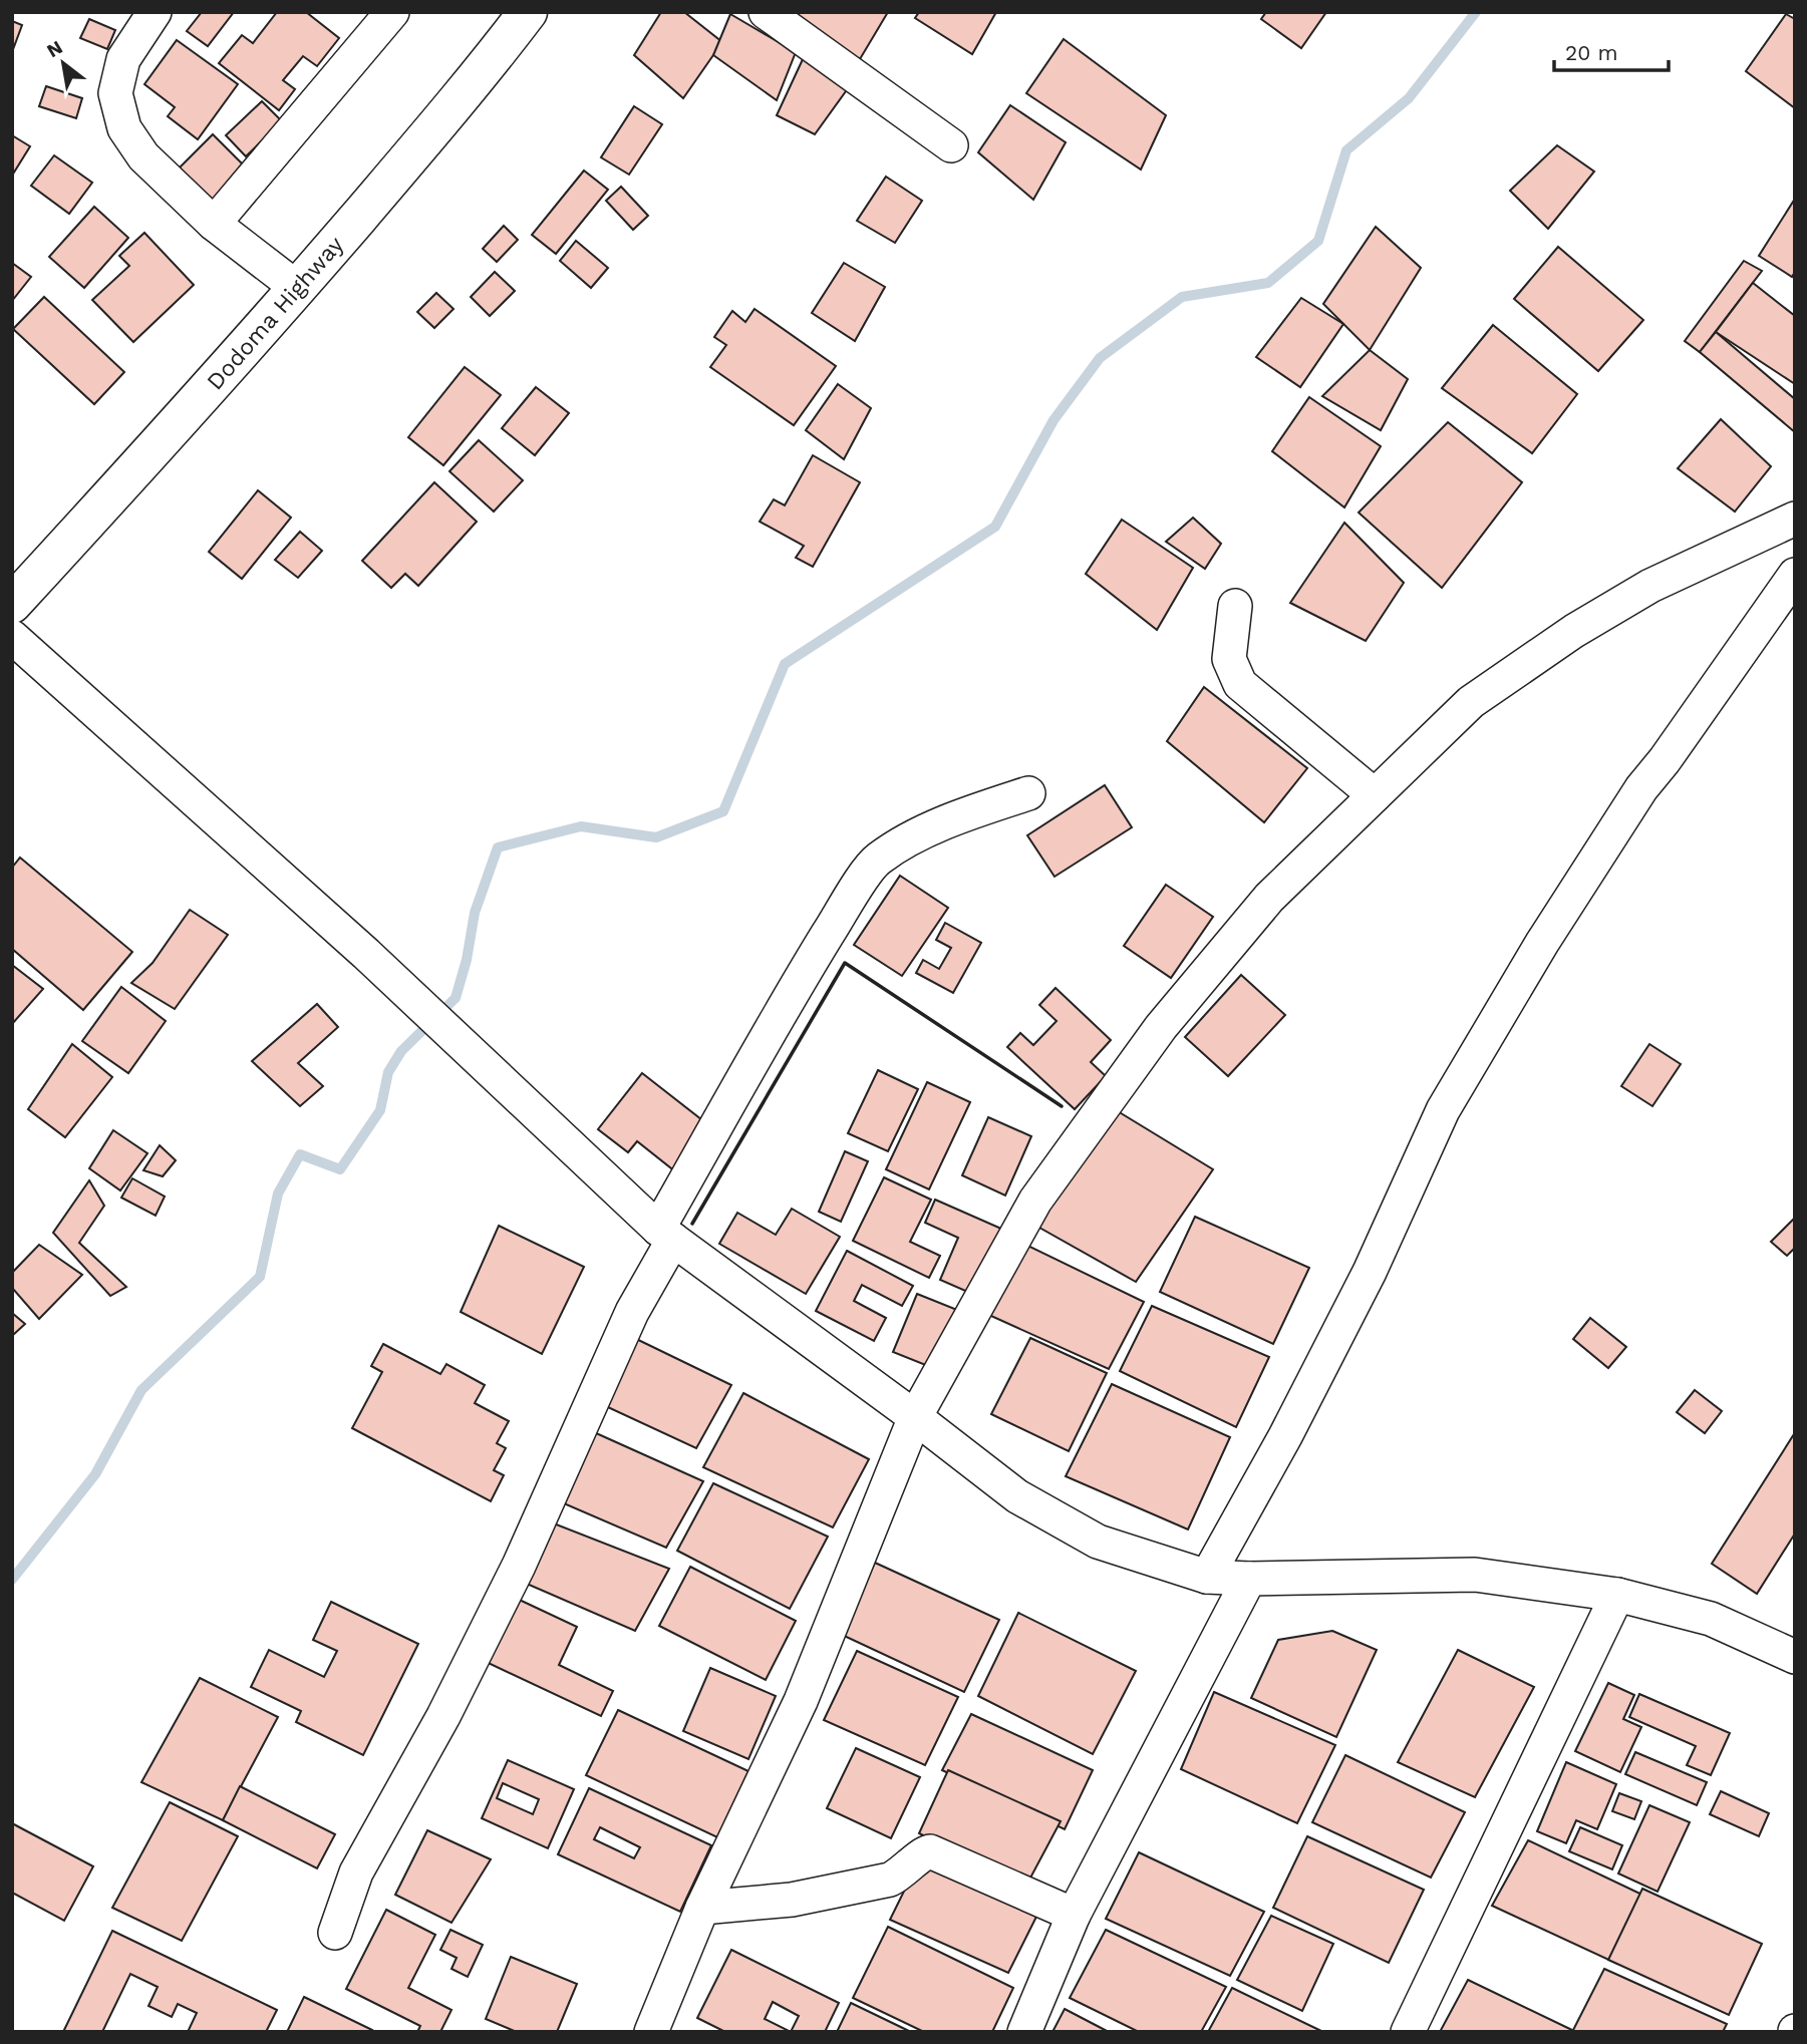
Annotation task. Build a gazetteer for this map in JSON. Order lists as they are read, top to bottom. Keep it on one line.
{"streets":{"highway":["Dodoma Highway"]},"scale_bar":"20 m","north":"top left"}
